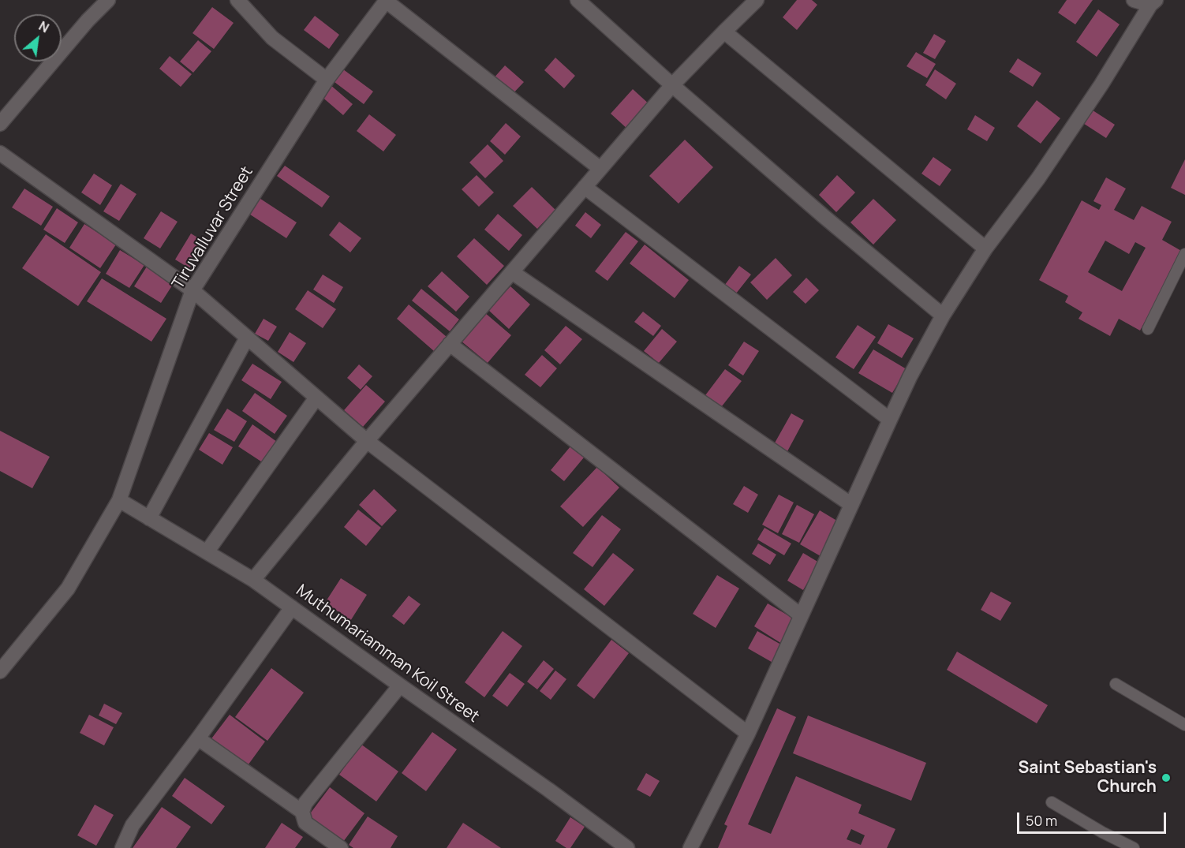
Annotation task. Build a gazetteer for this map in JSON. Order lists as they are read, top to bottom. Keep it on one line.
{"streets":{"street":["Tiruvalluvar Street","Muthumariamman Koil Street"]},"crossings":[["Tiruvalluvar Street","Muthumariamman Koil Street"]],"places":["Saint Sebastian's Church"],"scale_bar":"50 m","north":"top right"}
